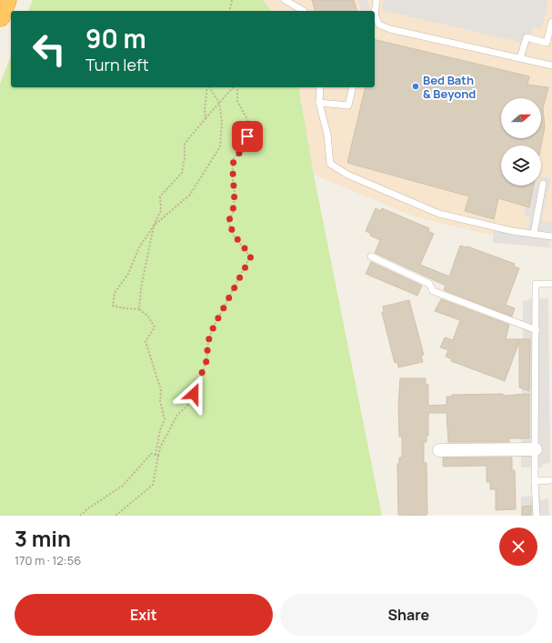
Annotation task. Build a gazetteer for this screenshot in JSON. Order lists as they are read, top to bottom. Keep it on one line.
{"places":["Bed Bath & Beyond"],"north":"right","page":{"turn":["90 m","Turn left"],"heading":["3 min","170 m · 12:56"],"buttons":["Exit","Share"]}}
